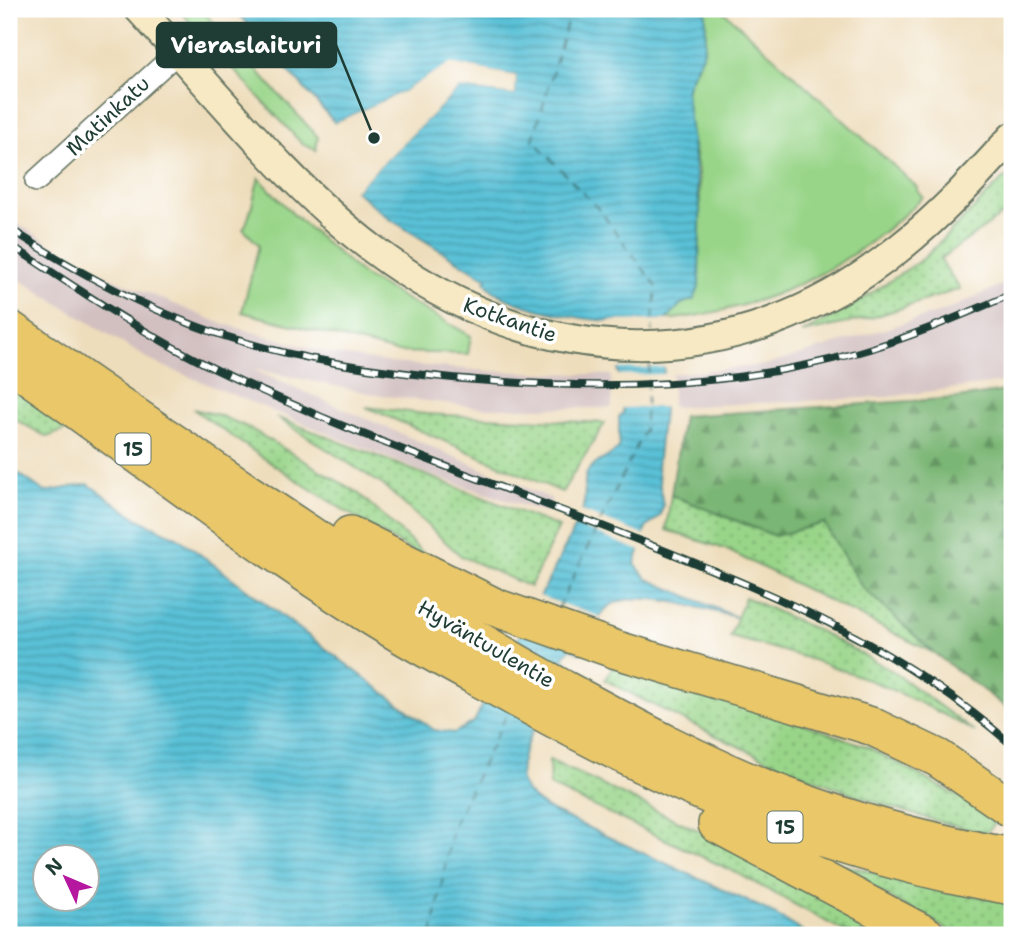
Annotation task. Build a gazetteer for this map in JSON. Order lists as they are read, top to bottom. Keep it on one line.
{"streets":{"highway":["15","Hyväntuulentie"],"street":["Matinkatu","Kotkantie"]},"crossings":[["Matinkatu","Kotkantie"]],"places":["Vieraslaituri"],"north":"top left"}
